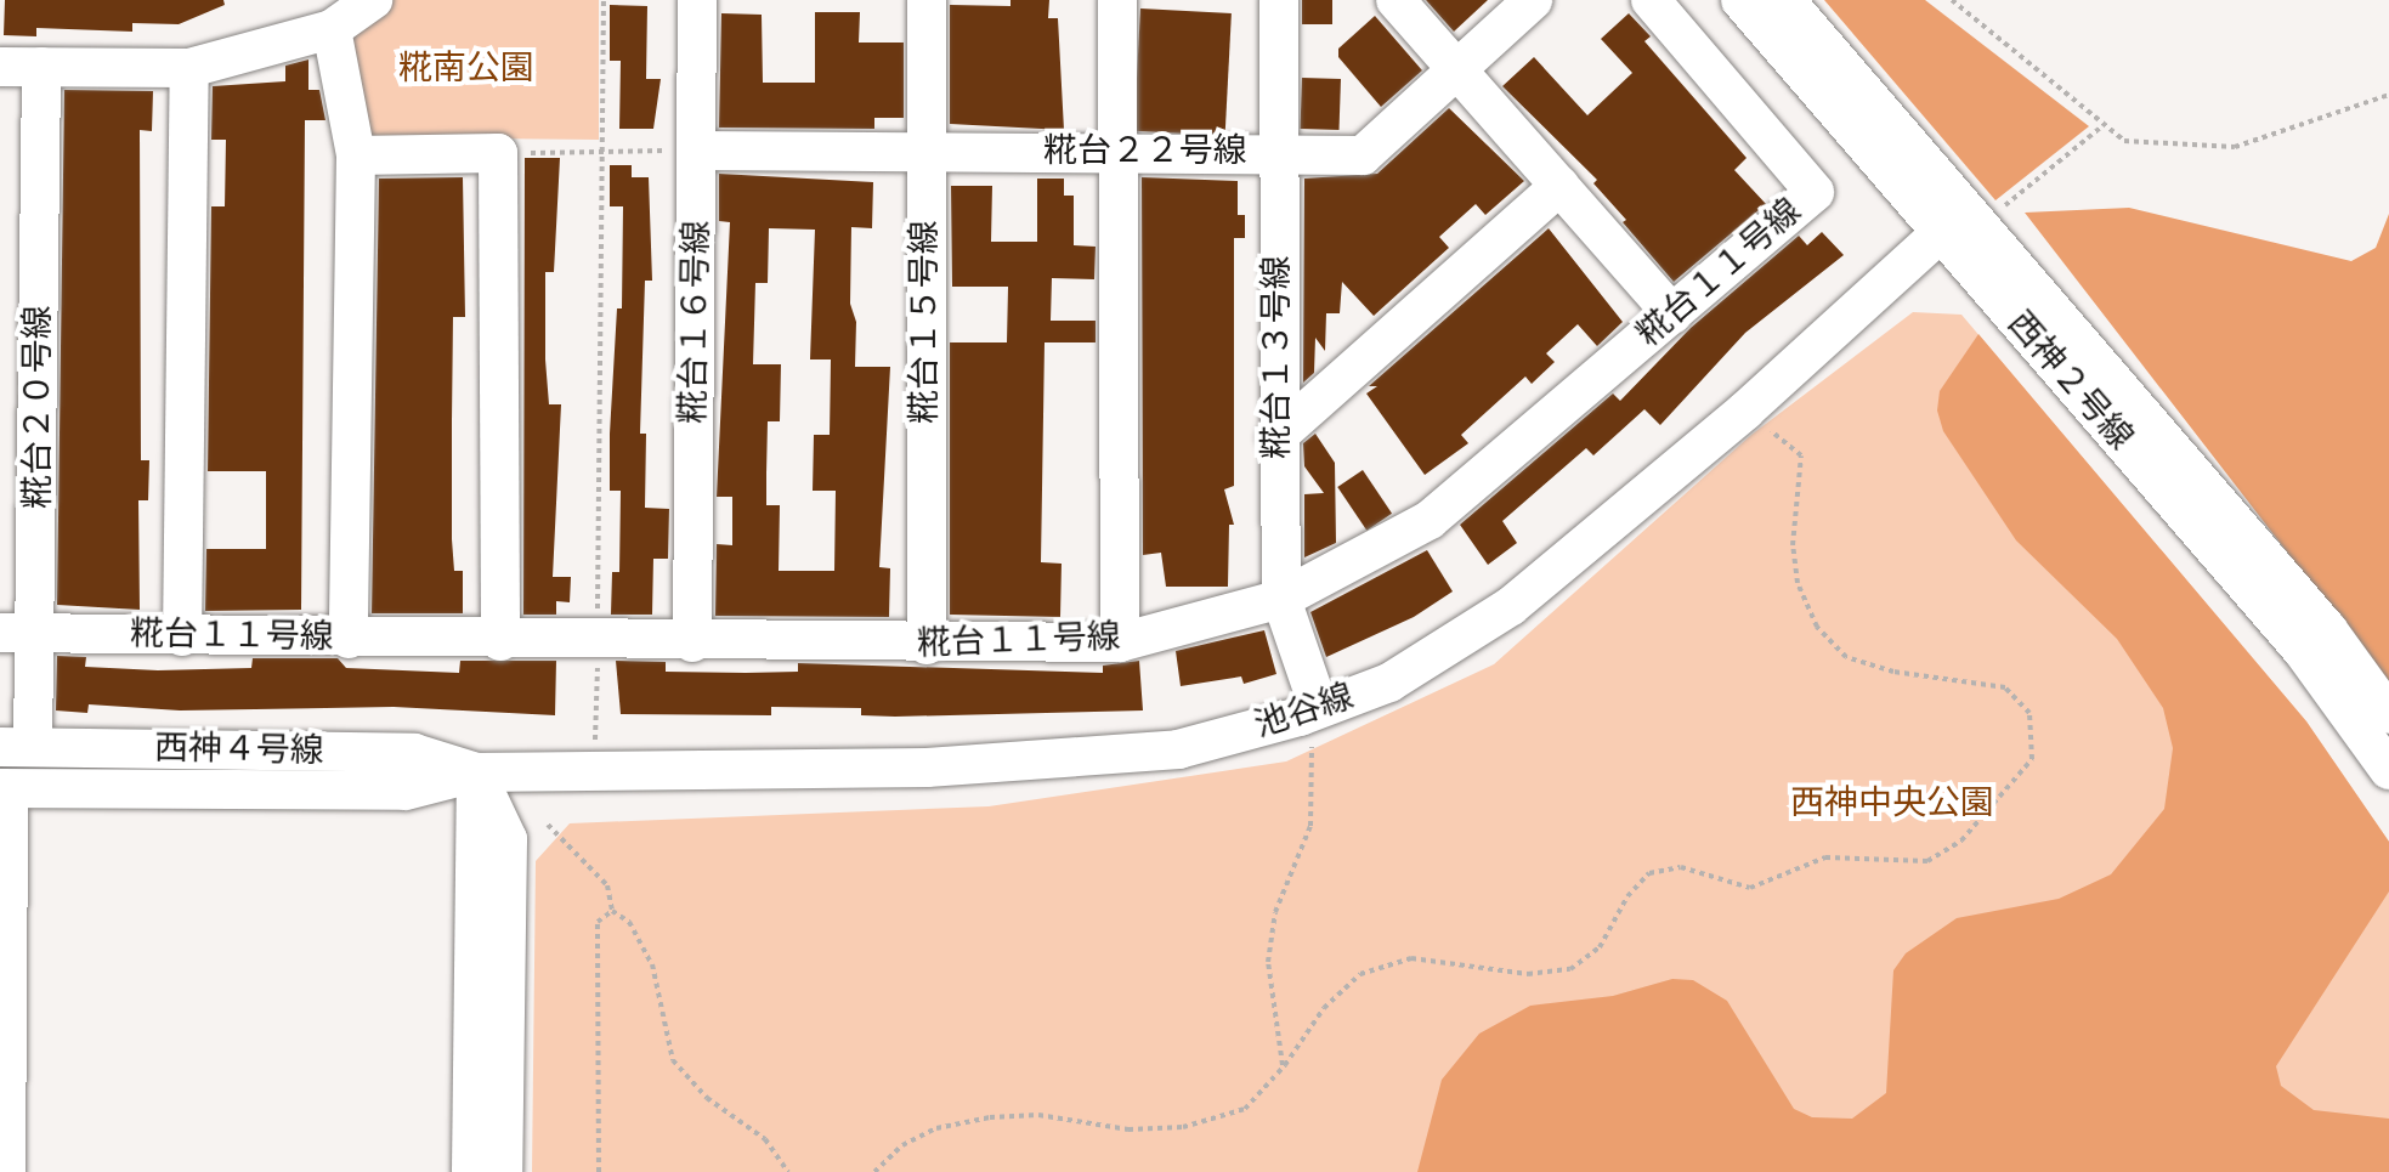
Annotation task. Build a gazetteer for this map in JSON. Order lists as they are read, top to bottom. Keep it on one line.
{"streets":{"street":["糀台２２号線","糀台１１号線","糀台１６号線","糀台１５号線","糀台１３号線","西神２号線","糀台２０号線","池谷線","西神４号線"]},"crossings":[["糀台２２号線","糀台１６号線"],["糀台２２号線","糀台１５号線"],["糀台２２号線","糀台１３号線"],["糀台１１号線","糀台１６号線"],["糀台１１号線","糀台１５号線"],["糀台１１号線","糀台１３号線"],["糀台１１号線","糀台２０号線"],["糀台１３号線","池谷線"],["西神２号線","池谷線"],["糀台２０号線","西神４号線"],["池谷線","西神４号線"]],"parks":["糀南公園","西神中央公園"]}
